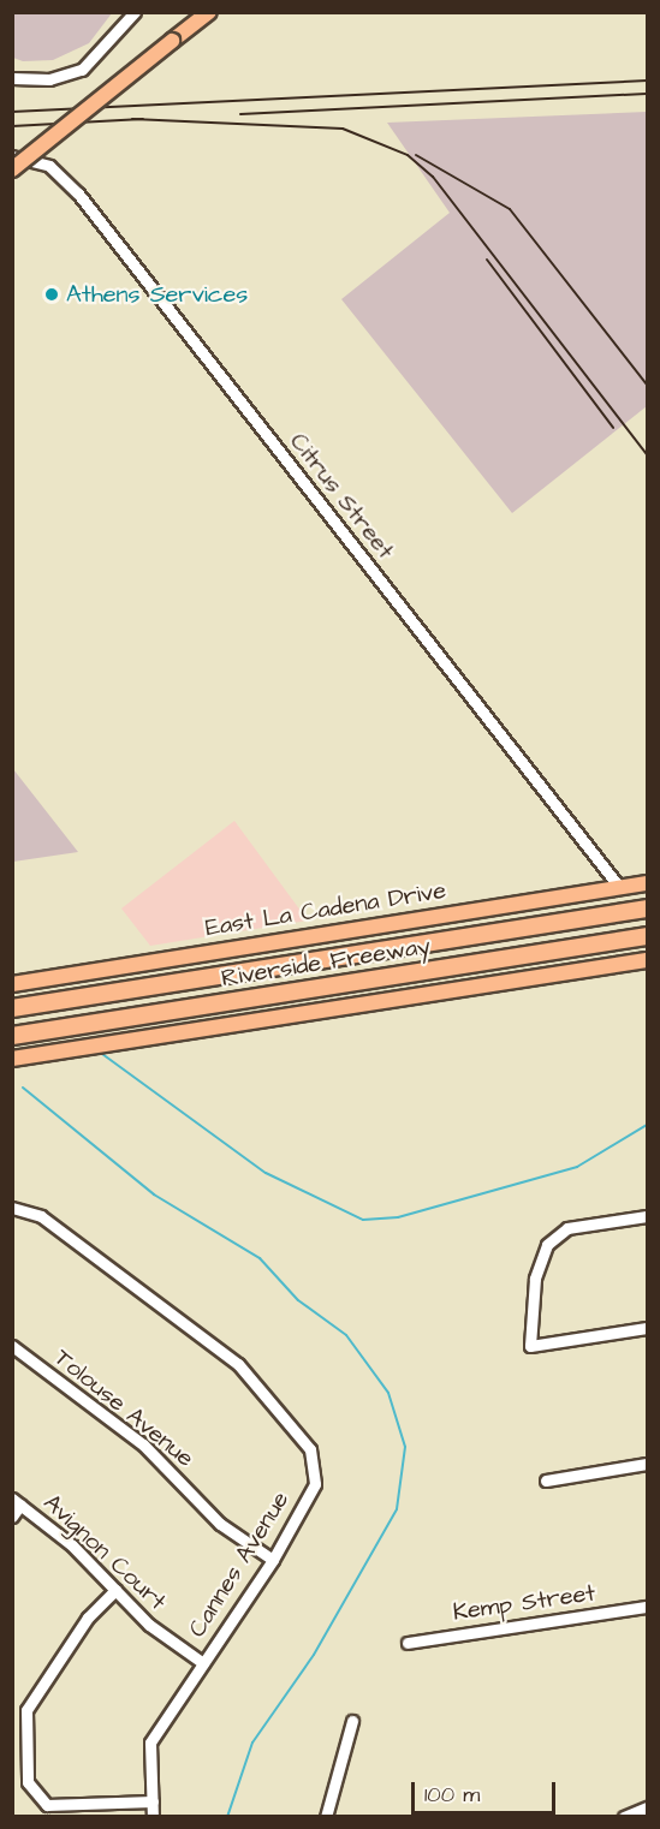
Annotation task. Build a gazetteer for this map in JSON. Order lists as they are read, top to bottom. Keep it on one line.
{"streets":{"highway":["Riverside Freeway"],"main road":["East La Cadena Drive"],"street":["Citrus Street","Tolouse Avenue","Avignon Court","Cannes Avenue","Kemp Street"]},"crossings":[["Citrus Street","East La Cadena Drive"],["Tolouse Avenue","Cannes Avenue"],["Avignon Court","Cannes Avenue"]],"places":["Athens Services"],"scale_bar":"100 m"}
